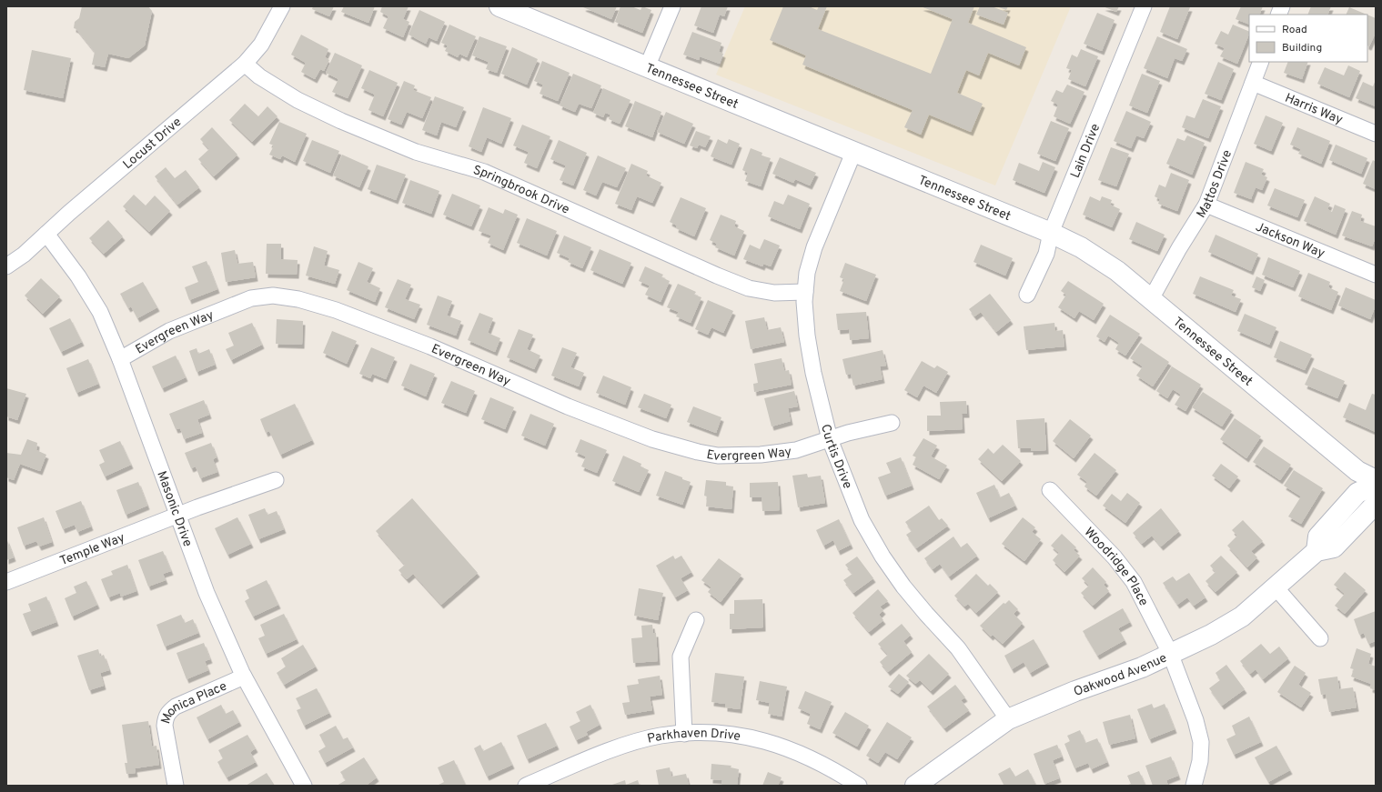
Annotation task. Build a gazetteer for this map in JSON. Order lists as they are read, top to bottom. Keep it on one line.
{"streets":{"main road":["Tennessee Street","Oakwood Avenue"],"street":["Harris Way","Locust Drive","Lain Drive","Mattos Drive","Springbrook Drive","Jackson Way","Evergreen Way","Curtis Drive","Masonic Drive","Temple Way","Woodridge Place","Monica Place","Parkhaven Drive"]},"crossings":[["Tennessee Street","Lain Drive"],["Tennessee Street","Mattos Drive"],["Tennessee Street","Curtis Drive"],["Harris Way","Mattos Drive"],["Locust Drive","Springbrook Drive"],["Locust Drive","Masonic Drive"],["Mattos Drive","Jackson Way"],["Springbrook Drive","Curtis Drive"],["Evergreen Way","Curtis Drive"],["Evergreen Way","Masonic Drive"],["Curtis Drive","Oakwood Avenue"],["Masonic Drive","Temple Way"],["Masonic Drive","Monica Place"],["Woodridge Place","Oakwood Avenue"]],"legend":["Road","Building"]}
